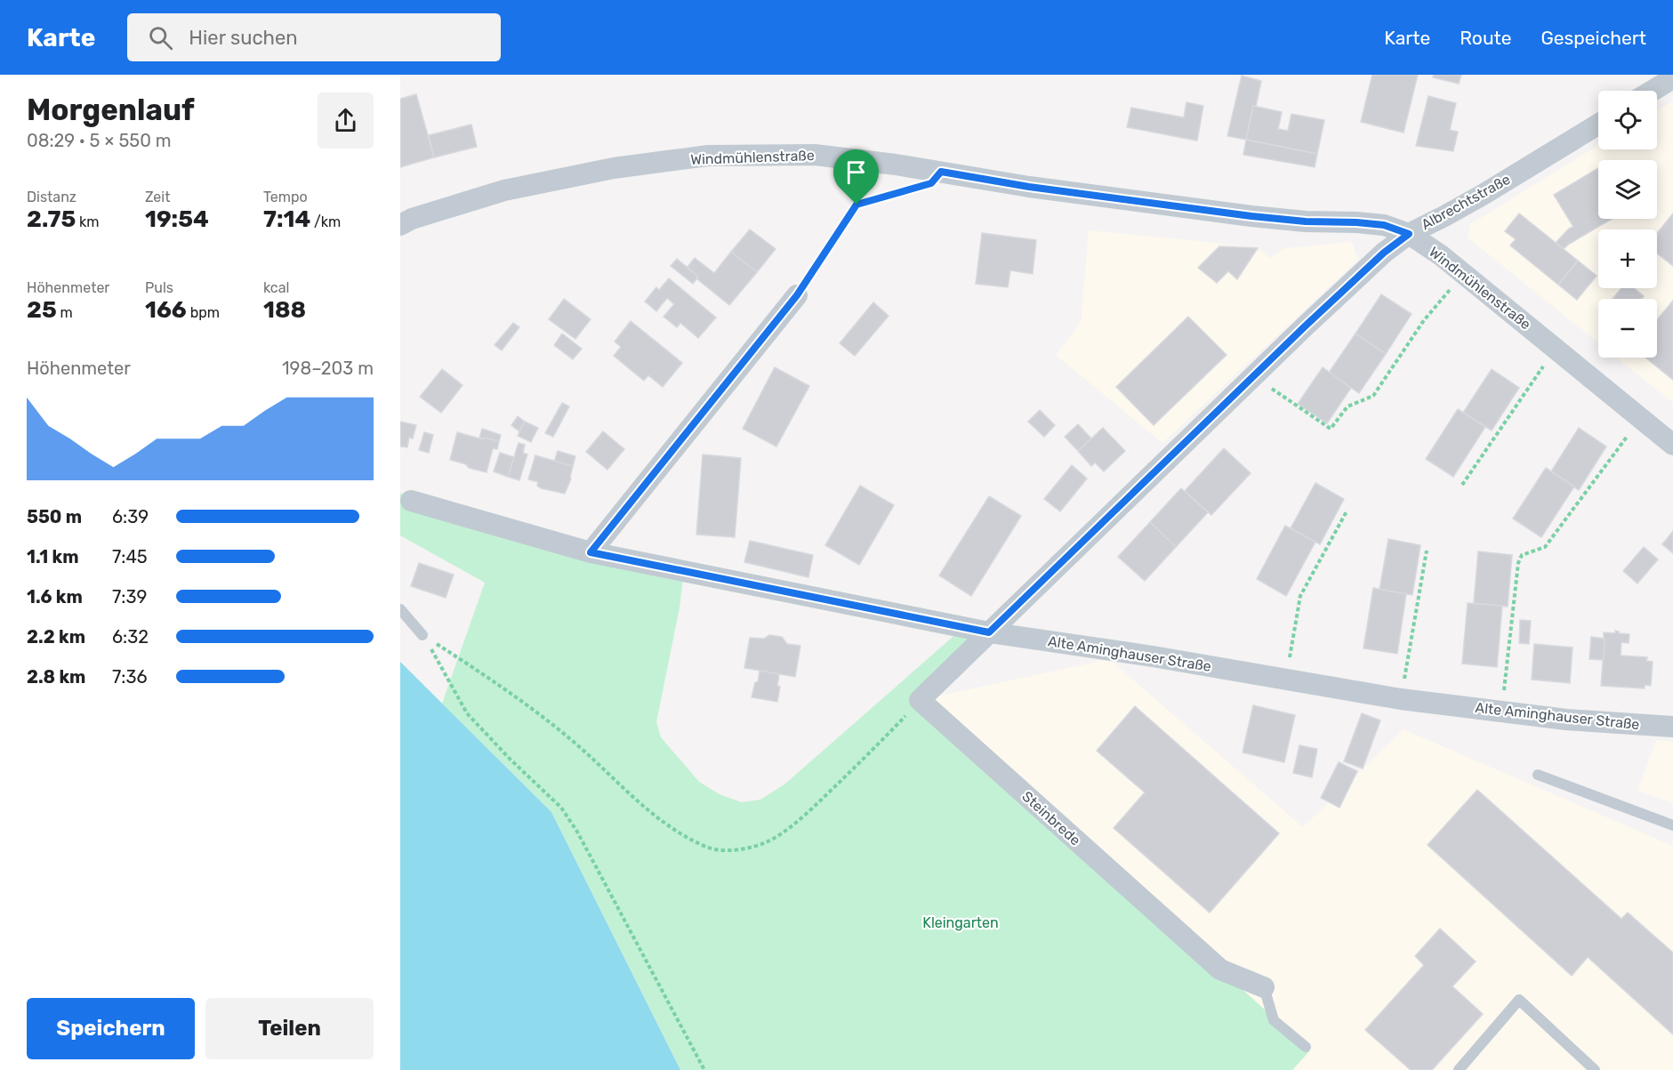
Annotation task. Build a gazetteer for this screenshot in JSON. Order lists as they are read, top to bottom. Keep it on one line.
{"streets":{"street":["Windmühlenstraße","Albrechtstraße","Alte Aminghauser Straße","Steinbrede"]},"crossings":[["Windmühlenstraße","Albrechtstraße"],["Albrechtstraße","Alte Aminghauser Straße"]],"parks":["Kleingarten"],"page":{"header":"Karte","search":"Hier suchen","nav":["Karte","Route","Gespeichert"],"heading":["Morgenlauf","08:29 · 5 × 550 m"],"map_buttons":["+","−"],"stats":[["Distanz","2.75 km"],["Zeit","19:54"],["Tempo","7:14 /km"],["Höhenmeter","25 m"],["Puls","166 bpm"],["kcal","188"]],"chart":["Höhenmeter","198–203 m"],"list":[{"name":"550 m","note":"6:39"},{"name":"1.1 km","note":"7:45"},{"name":"1.6 km","note":"7:39"},{"name":"2.2 km","note":"6:32"},{"name":"2.8 km","note":"7:36"}],"buttons":["Speichern","Teilen"]}}
